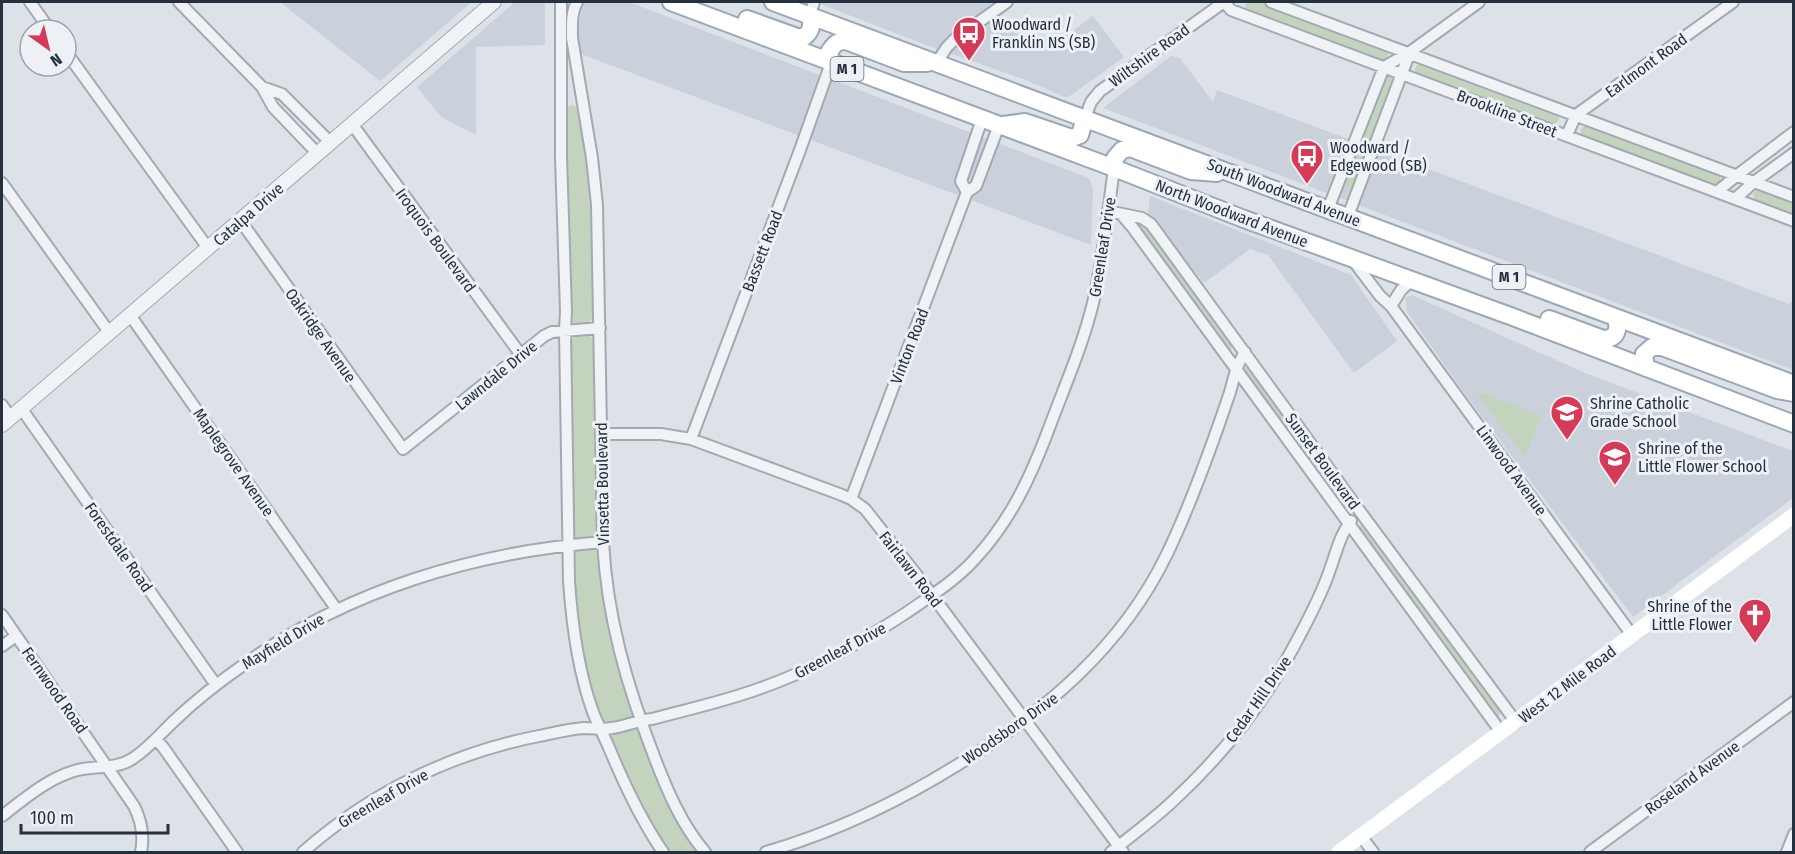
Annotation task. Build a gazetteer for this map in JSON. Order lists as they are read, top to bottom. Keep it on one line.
{"streets":{"main road":["M 1","South Woodward Avenue","North Woodward Avenue","West 12 Mile Road"],"street":["Wiltshire Road","Earlmont Road","Brookline Street","Catalpa Drive","Iroquois Boulevard","Greenleaf Drive","Bassett Road","Oakridge Avenue","Vinton Road","Lawndale Drive","Sunset Boulevard","Maplegrove Avenue","Linwood Avenue","Vinsetta Boulevard","Forestdale Road","Fairlawn Road","Mayfield Drive","Fernwood Road","Cedar Hill Drive","Woodsboro Drive","Roseland Avenue"]},"crossings":[["Wiltshire Road","Brookline Street"],["Wiltshire Road","South Woodward Avenue"],["Earlmont Road","Brookline Street"],["North Woodward Avenue","Greenleaf Drive"],["North Woodward Avenue","Bassett Road"],["North Woodward Avenue","Vinton Road"],["North Woodward Avenue","Linwood Avenue"],["Catalpa Drive","Iroquois Boulevard"],["Catalpa Drive","Oakridge Avenue"],["Catalpa Drive","Maplegrove Avenue"],["Catalpa Drive","Forestdale Road"],["Iroquois Boulevard","Lawndale Drive"],["Greenleaf Drive","Sunset Boulevard"],["Greenleaf Drive","Vinsetta Boulevard"],["Greenleaf Drive","Fairlawn Road"],["Bassett Road","Fairlawn Road"],["Oakridge Avenue","Lawndale Drive"],["Vinton Road","Fairlawn Road"],["Lawndale Drive","Vinsetta Boulevard"],["Sunset Boulevard","West 12 Mile Road"],["Sunset Boulevard","Cedar Hill Drive"],["Sunset Boulevard","Woodsboro Drive"],["Maplegrove Avenue","Mayfield Drive"],["Linwood Avenue","West 12 Mile Road"],["Vinsetta Boulevard","Fairlawn Road"],["Vinsetta Boulevard","Mayfield Drive"],["Forestdale Road","Mayfield Drive"],["Fairlawn Road","Cedar Hill Drive"],["Fairlawn Road","Woodsboro Drive"],["Mayfield Drive","Fernwood Road"]],"places":{"bus stop":["Woodward / Franklin NS (SB)","Woodward / Edgewood (SB)"],"school or university":["Shrine Catholic Grade School","Shrine of the Little Flower School"],"church":["Shrine of the Little Flower"]},"scale_bar":"100 m","north":"bottom right"}
